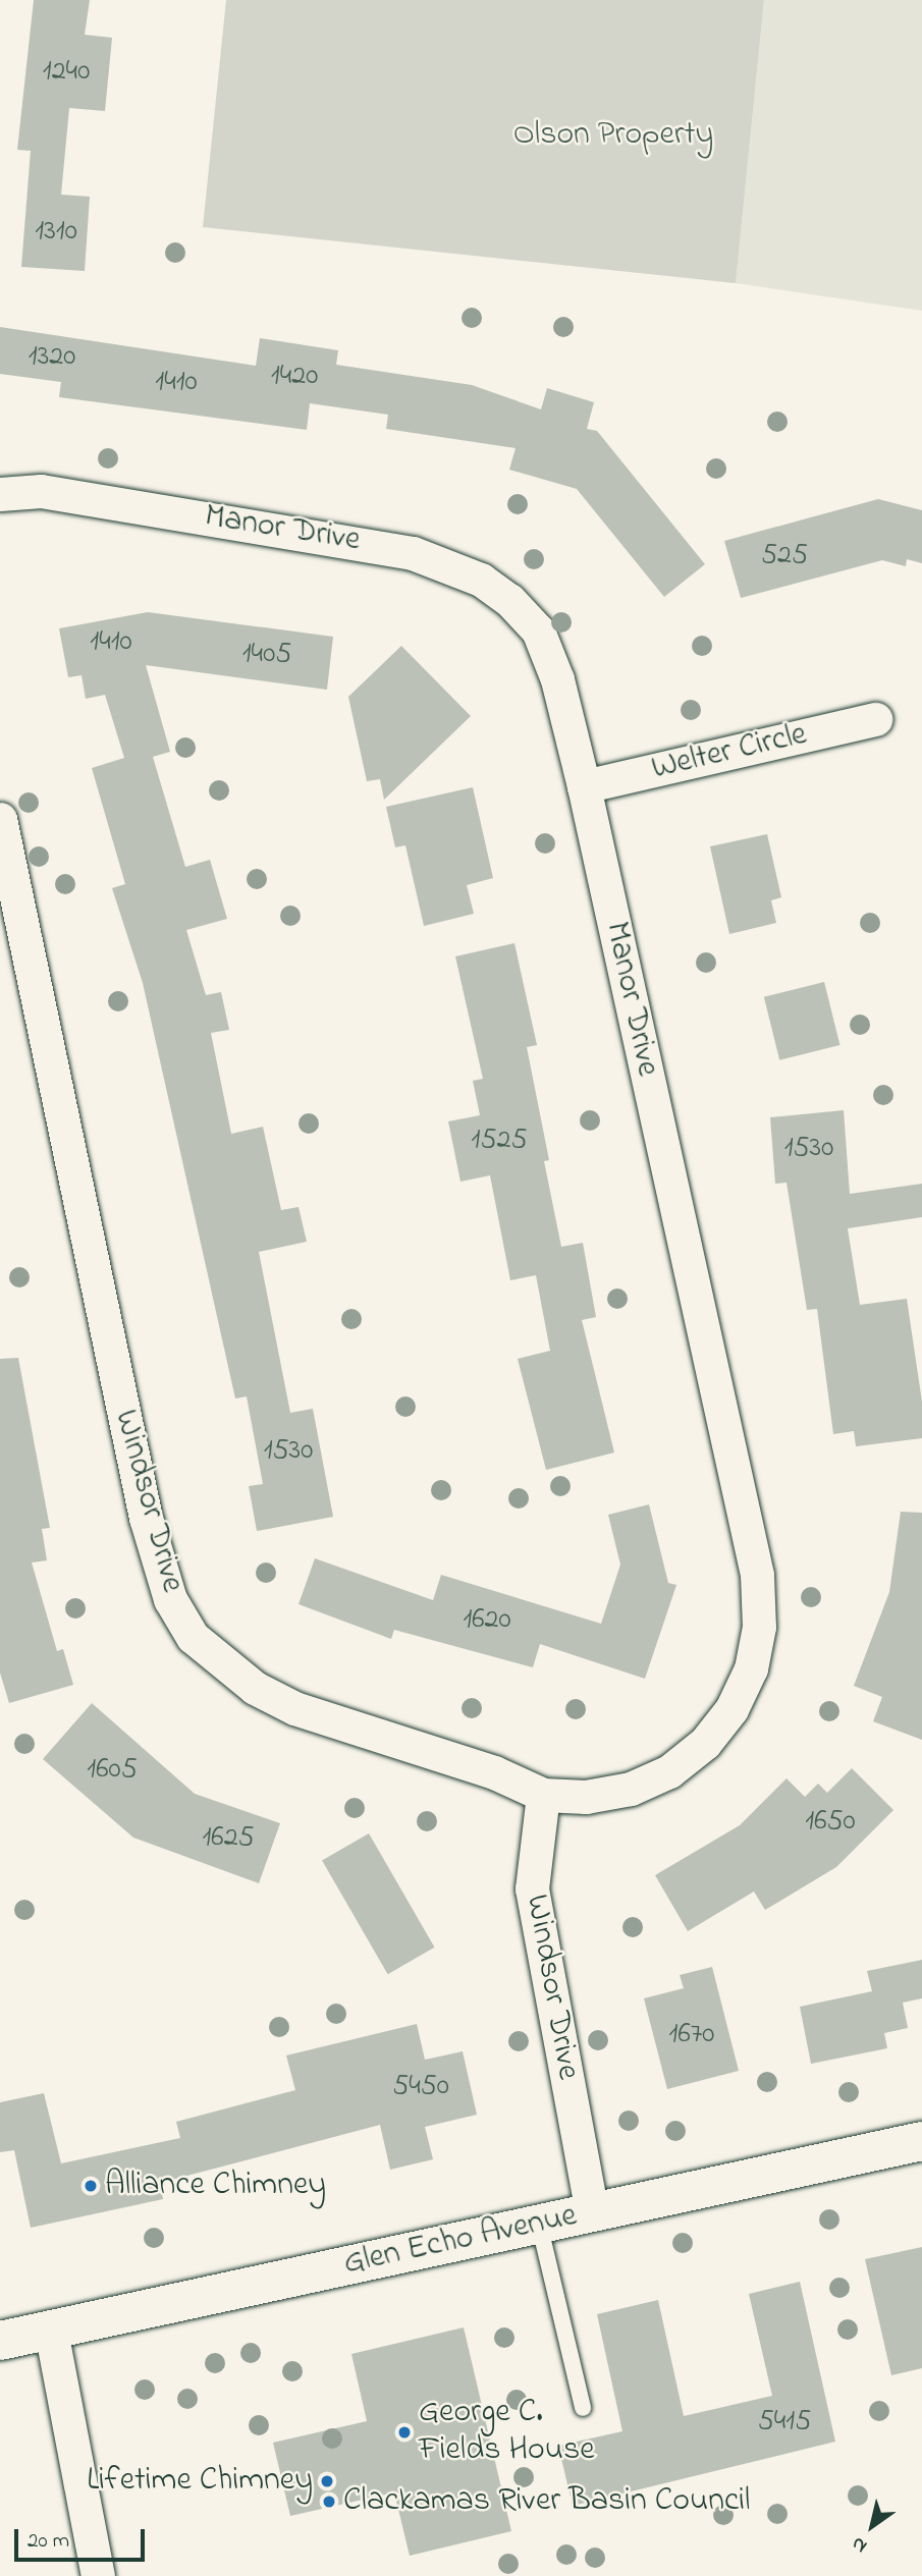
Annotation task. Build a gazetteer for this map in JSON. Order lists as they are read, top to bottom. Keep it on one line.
{"streets":{"street":["Manor Drive","Welter Circle","Windsor Drive","Glen Echo Avenue"]},"crossings":[["Manor Drive","Welter Circle"],["Manor Drive","Windsor Drive"],["Windsor Drive","Glen Echo Avenue"]],"parks":["Olson Property"],"places":["Alliance Chimney","George C. Fields House","Lifetime Chimney","Clackamas River Basin Council"],"house_numbers":["1240","1310","1320","1420","1410","525","1410","1405","1525","1530","1530","1620","1605","1650","1625","1670","5450","5415"],"scale_bar":"20 m","north":"bottom left"}
